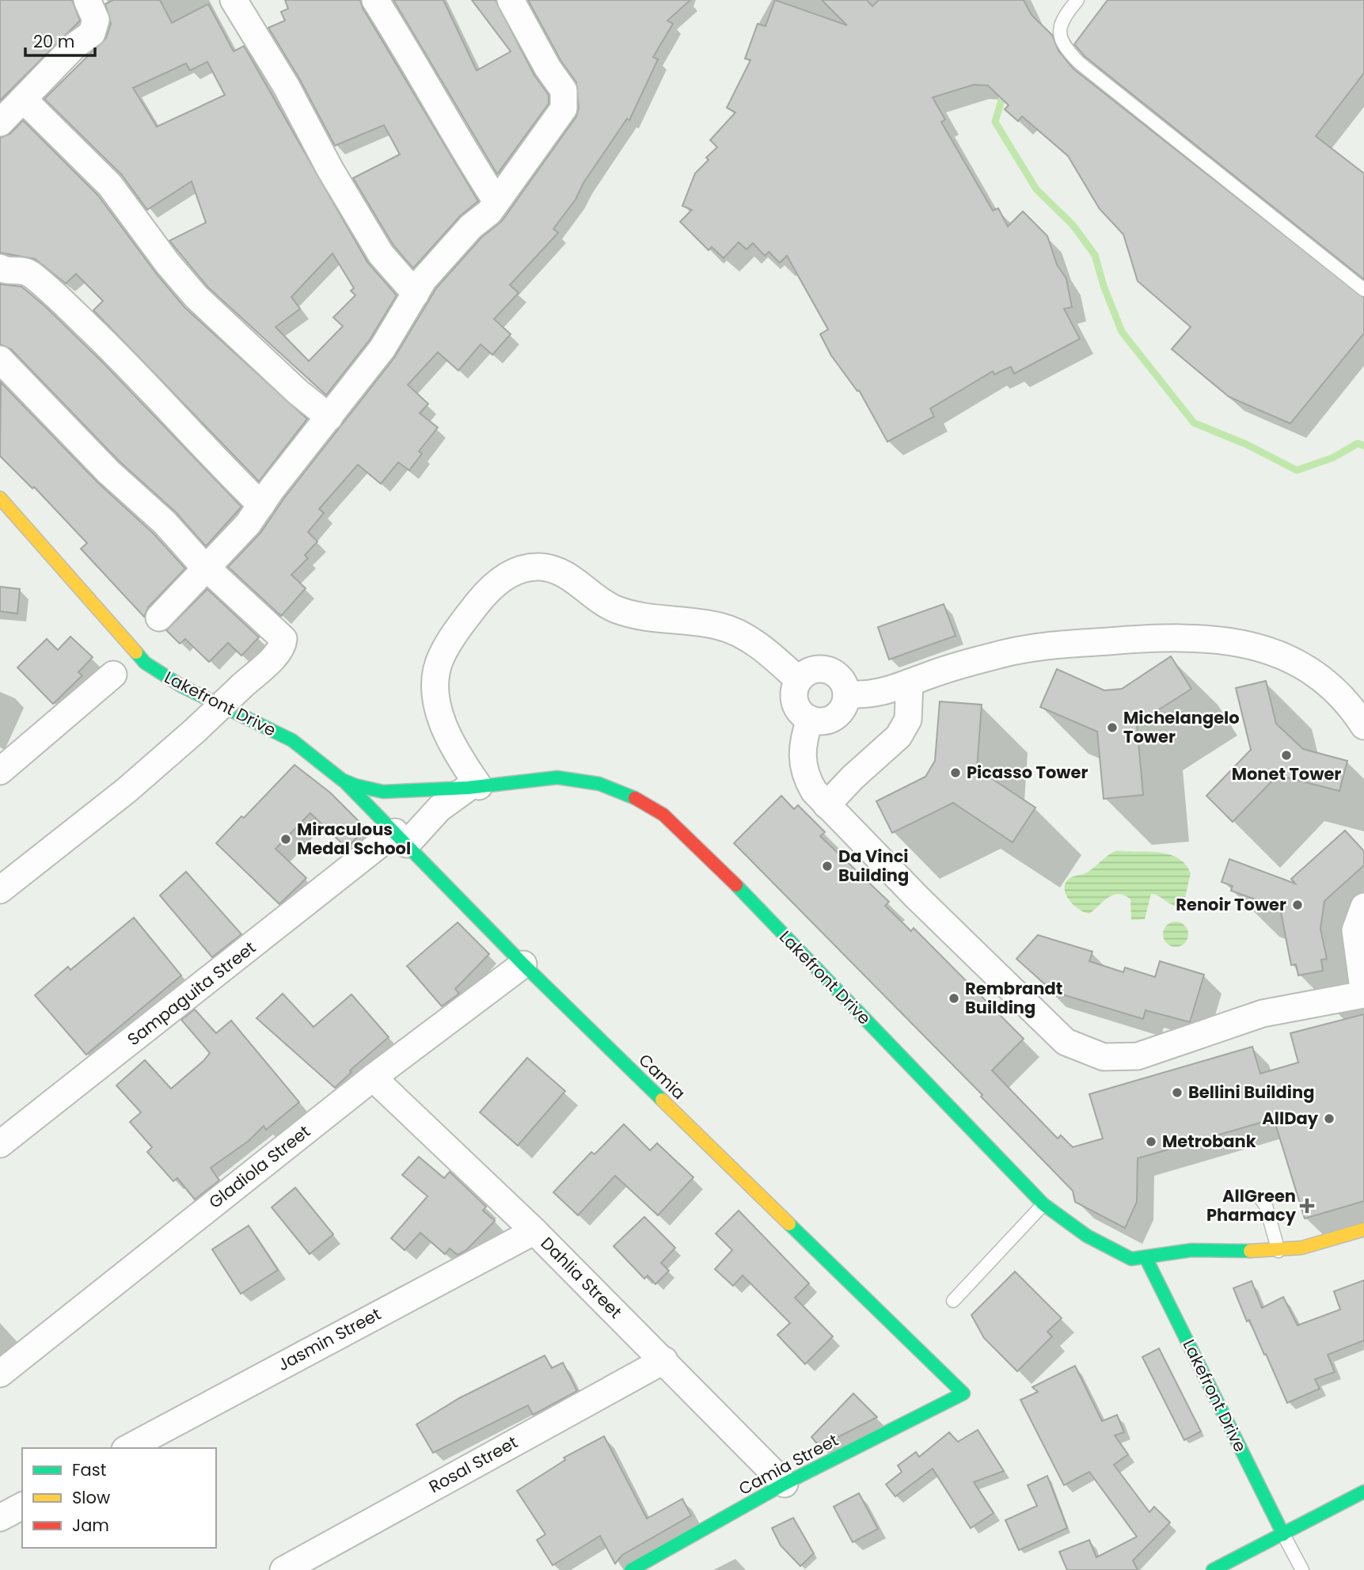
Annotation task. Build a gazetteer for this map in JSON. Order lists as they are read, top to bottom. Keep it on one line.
{"streets":{"street":["Lakefront Drive","Sampaguita Street","Camia","Gladiola Street","Dahlia Street","Jasmin Street","Rosal Street","Camia Street"]},"crossings":[["Lakefront Drive","Sampaguita Street"],["Lakefront Drive","Camia"],["Sampaguita Street","Camia"],["Camia","Gladiola Street"],["Camia","Camia Street"],["Gladiola Street","Dahlia Street"],["Dahlia Street","Jasmin Street"],["Dahlia Street","Rosal Street"],["Dahlia Street","Camia Street"]],"places":{"other":["Michelangelo Tower","Monet Tower","Picasso Tower","Miraculous Medal School","Da Vinci Building","Renoir Tower","Rembrandt Building","Bellini Building","AllDay","Metrobank"],"health":["AllGreen Pharmacy"]},"legend":["Fast","Slow","Jam"],"scale_bar":"20 m"}
